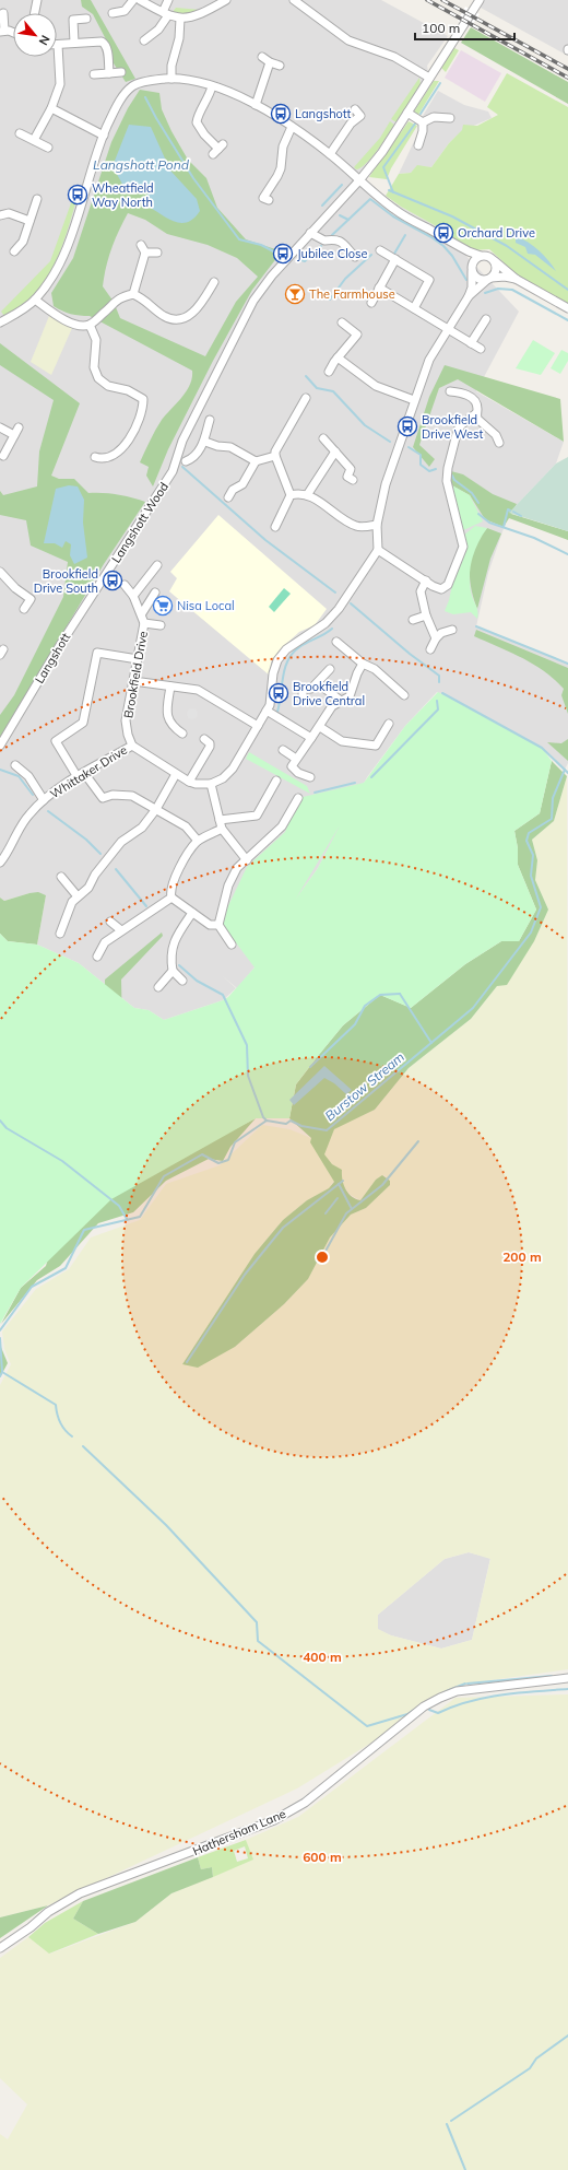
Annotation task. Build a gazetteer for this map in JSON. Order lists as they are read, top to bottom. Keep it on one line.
{"streets":{"street":["Langshott Wood","Langshott","Brookfield Drive","Whittaker Drive","Hathersham Lane"]},"crossings":[["Langshott Wood","Langshott"],["Brookfield Drive","Whittaker Drive"]],"water":["Langshott Pond","Burstow Stream"],"places":{"bus stop":["Langshott","Wheatfield Way North","Orchard Drive","Jubilee Close","Brookfield Drive West","Brookfield Drive South","Brookfield Drive Central"],"bar":["The Farmhouse"],"supermarket":["Nisa Local"]},"scale_bar":"100 m","north":"bottom right","rings":["200 m","400 m","600 m"]}
